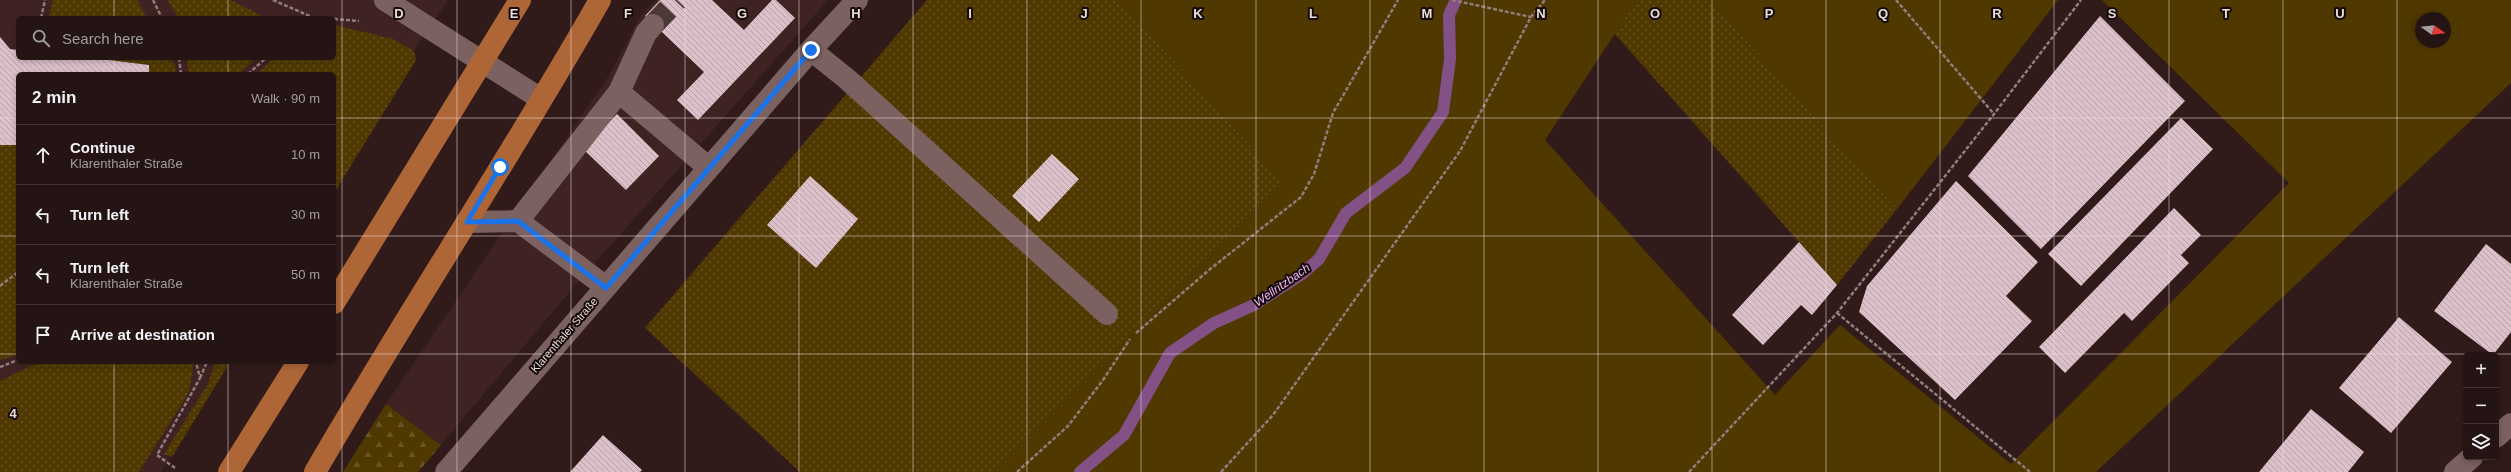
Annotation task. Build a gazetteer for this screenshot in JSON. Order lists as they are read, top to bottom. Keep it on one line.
{"streets":{"street":["Klarenthaler Straße"]},"water":["Wellritzbach"],"north":"right","page":{"search":"Search here","heading":["2 min","Walk · 90 m"],"list":[["Continue","Klarenthaler Straße","10 m"],["Turn left","30 m"],["Turn left","Klarenthaler Straße","50 m"],"Arrive at destination"],"map_buttons":["+","−"]},"grid":{"columns":["D","E","F","G","H","I","J","K","L","M","N","O","P","Q","R","S","T","U"],"rows":["4"]}}
